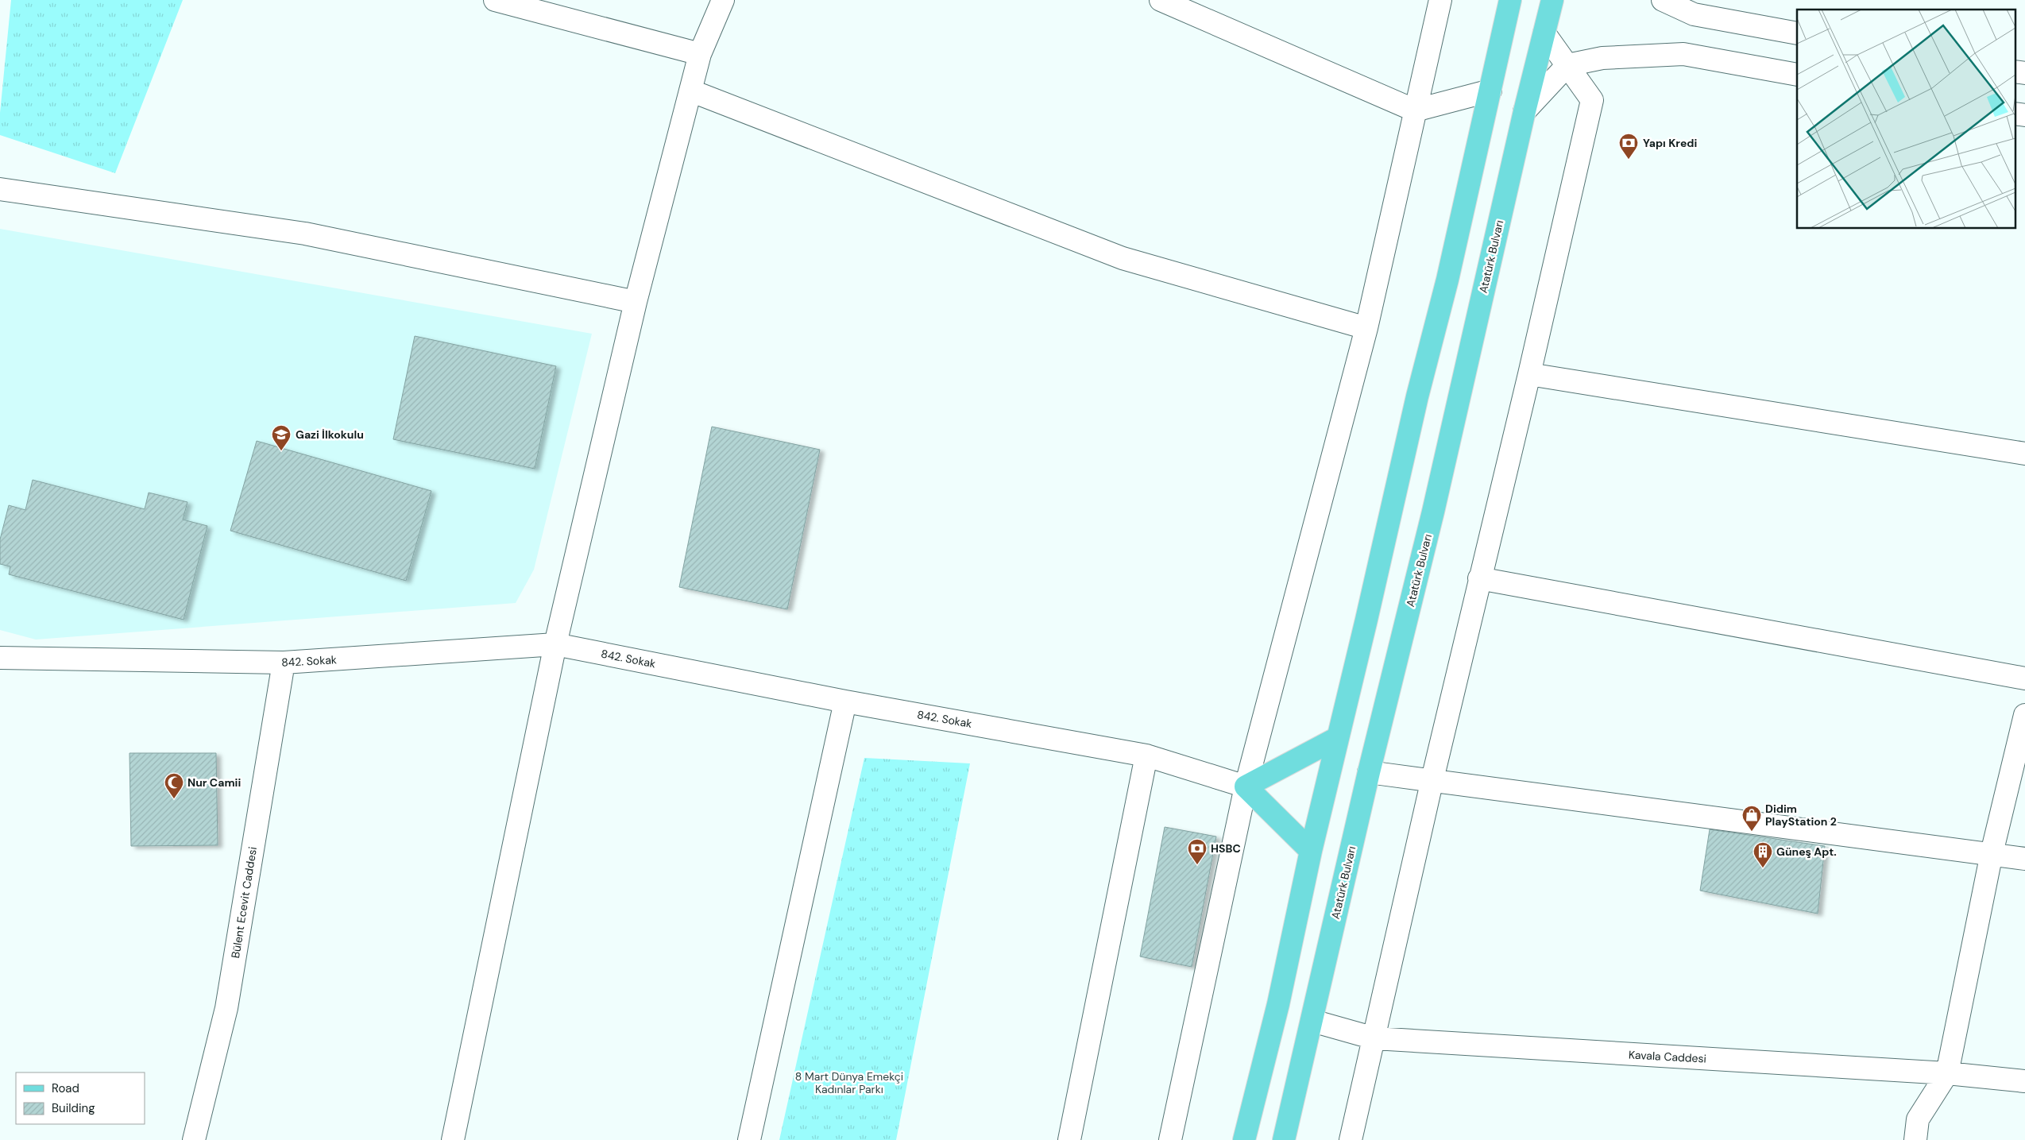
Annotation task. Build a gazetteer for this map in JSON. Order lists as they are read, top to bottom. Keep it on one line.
{"streets":{"main road":["Atatürk Bulvarı"],"street":["842. Sokak","Bülent Ecevit Caddesi","Kavala Caddesi"]},"crossings":[["Atatürk Bulvarı","Kavala Caddesi"],["842. Sokak","Bülent Ecevit Caddesi"]],"parks":["8 Mart Dünya Emekçi Kadınlar Parkı"],"places":{"bank":["Yapı Kredi","HSBC"],"school or university":["Gazi İlkokulu"],"mosque":["Nur Camii"],"shop":["Didim PlayStation 2"],"building":["Güneş Apt."]},"legend":["Road","Building"]}
